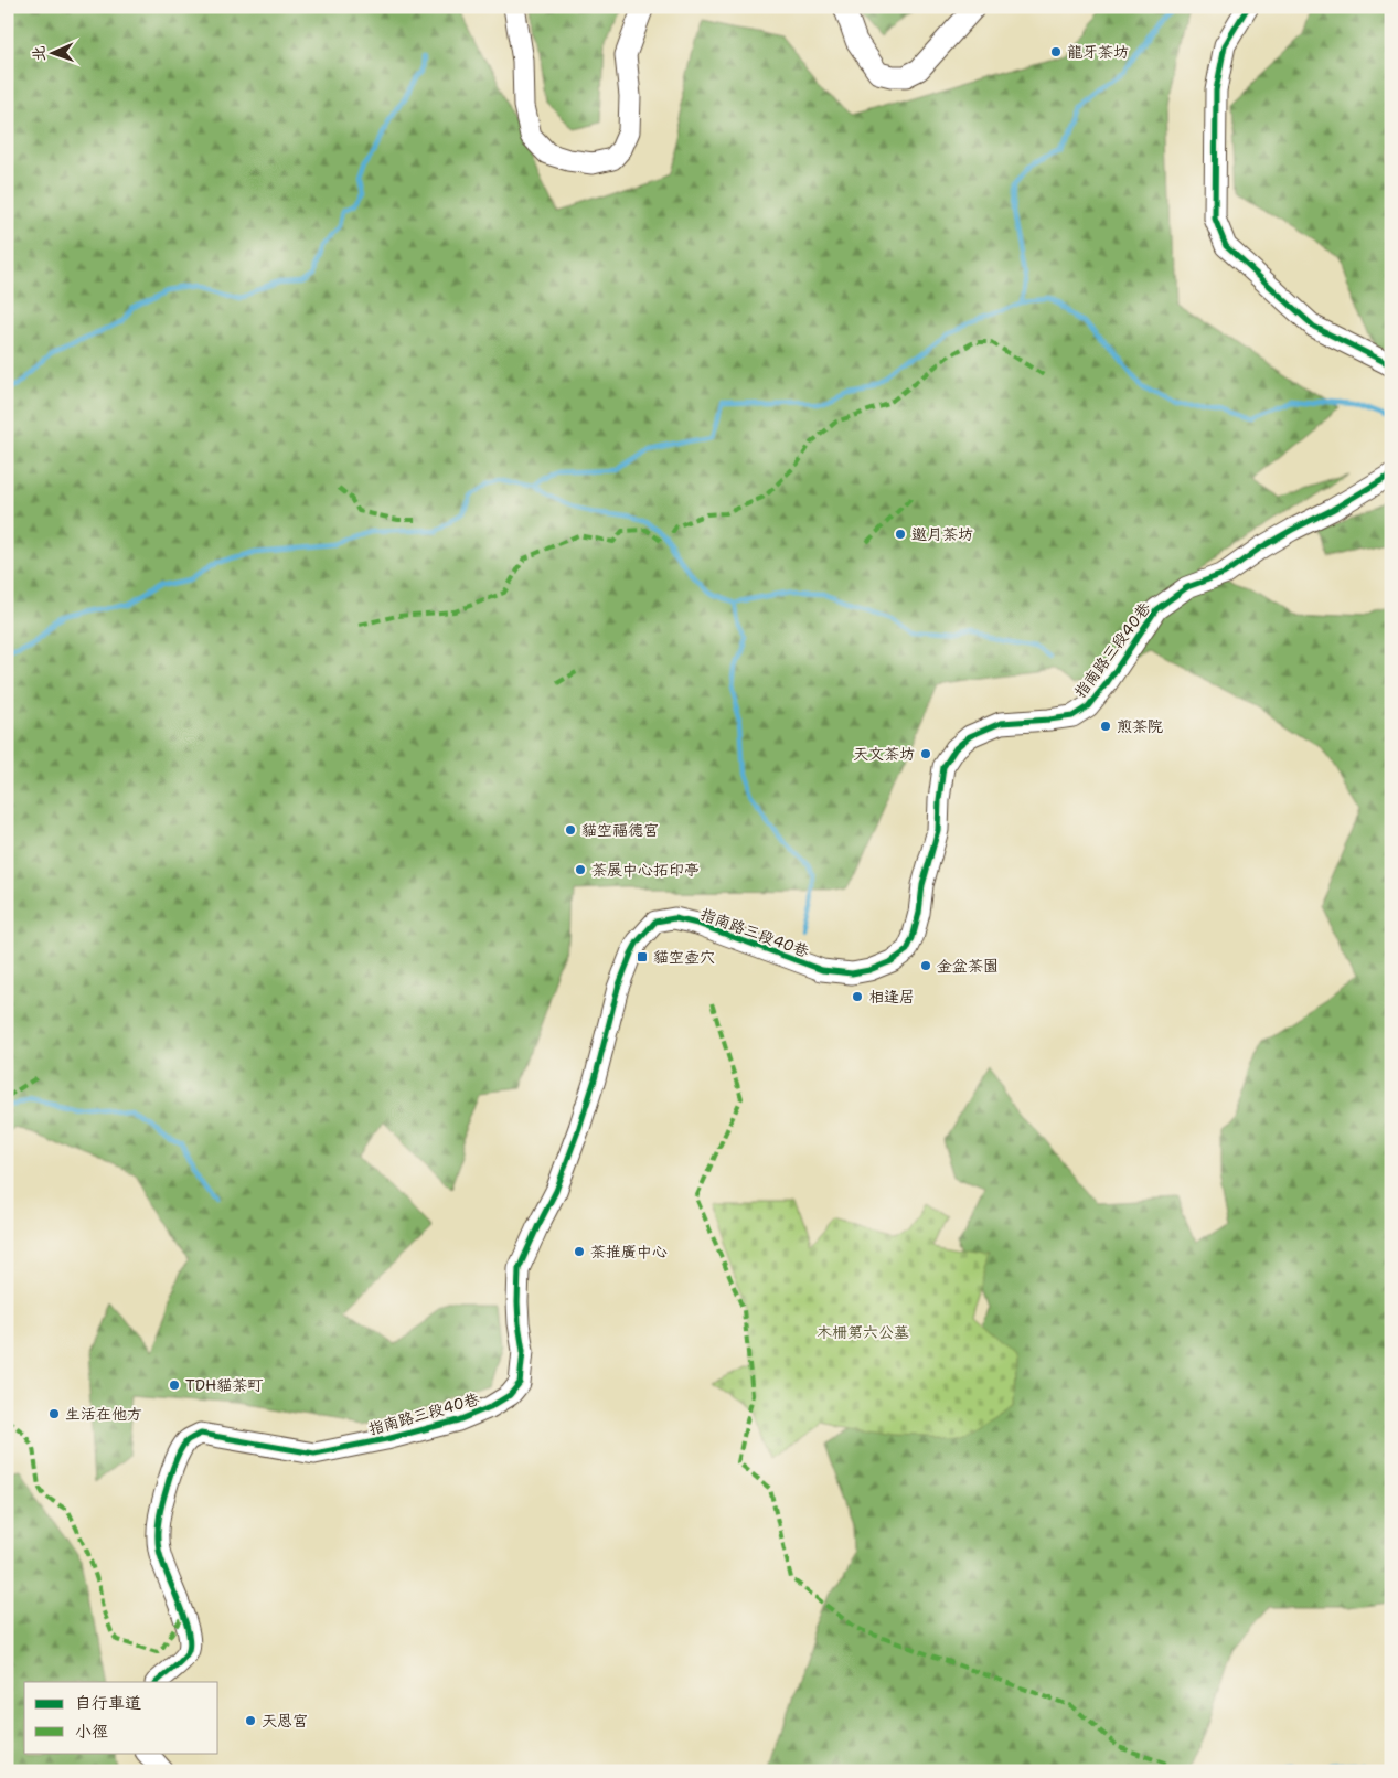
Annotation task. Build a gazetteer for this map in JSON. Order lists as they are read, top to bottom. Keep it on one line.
{"streets":{"street":["指南路三段40巷"]},"parks":["木柵第六公墓"],"places":{"other":["龍牙茶坊","邀月茶坊","煎茶院","天文茶坊","貓空福德宮","茶展中心拓印亭","金盆茶園","相逢居","茶推廣中心","TDH貓茶町","生活在他方","天恩宮"],"transit":["貓空壺穴"]},"legend":["自行車道","小徑"],"north":"left"}
